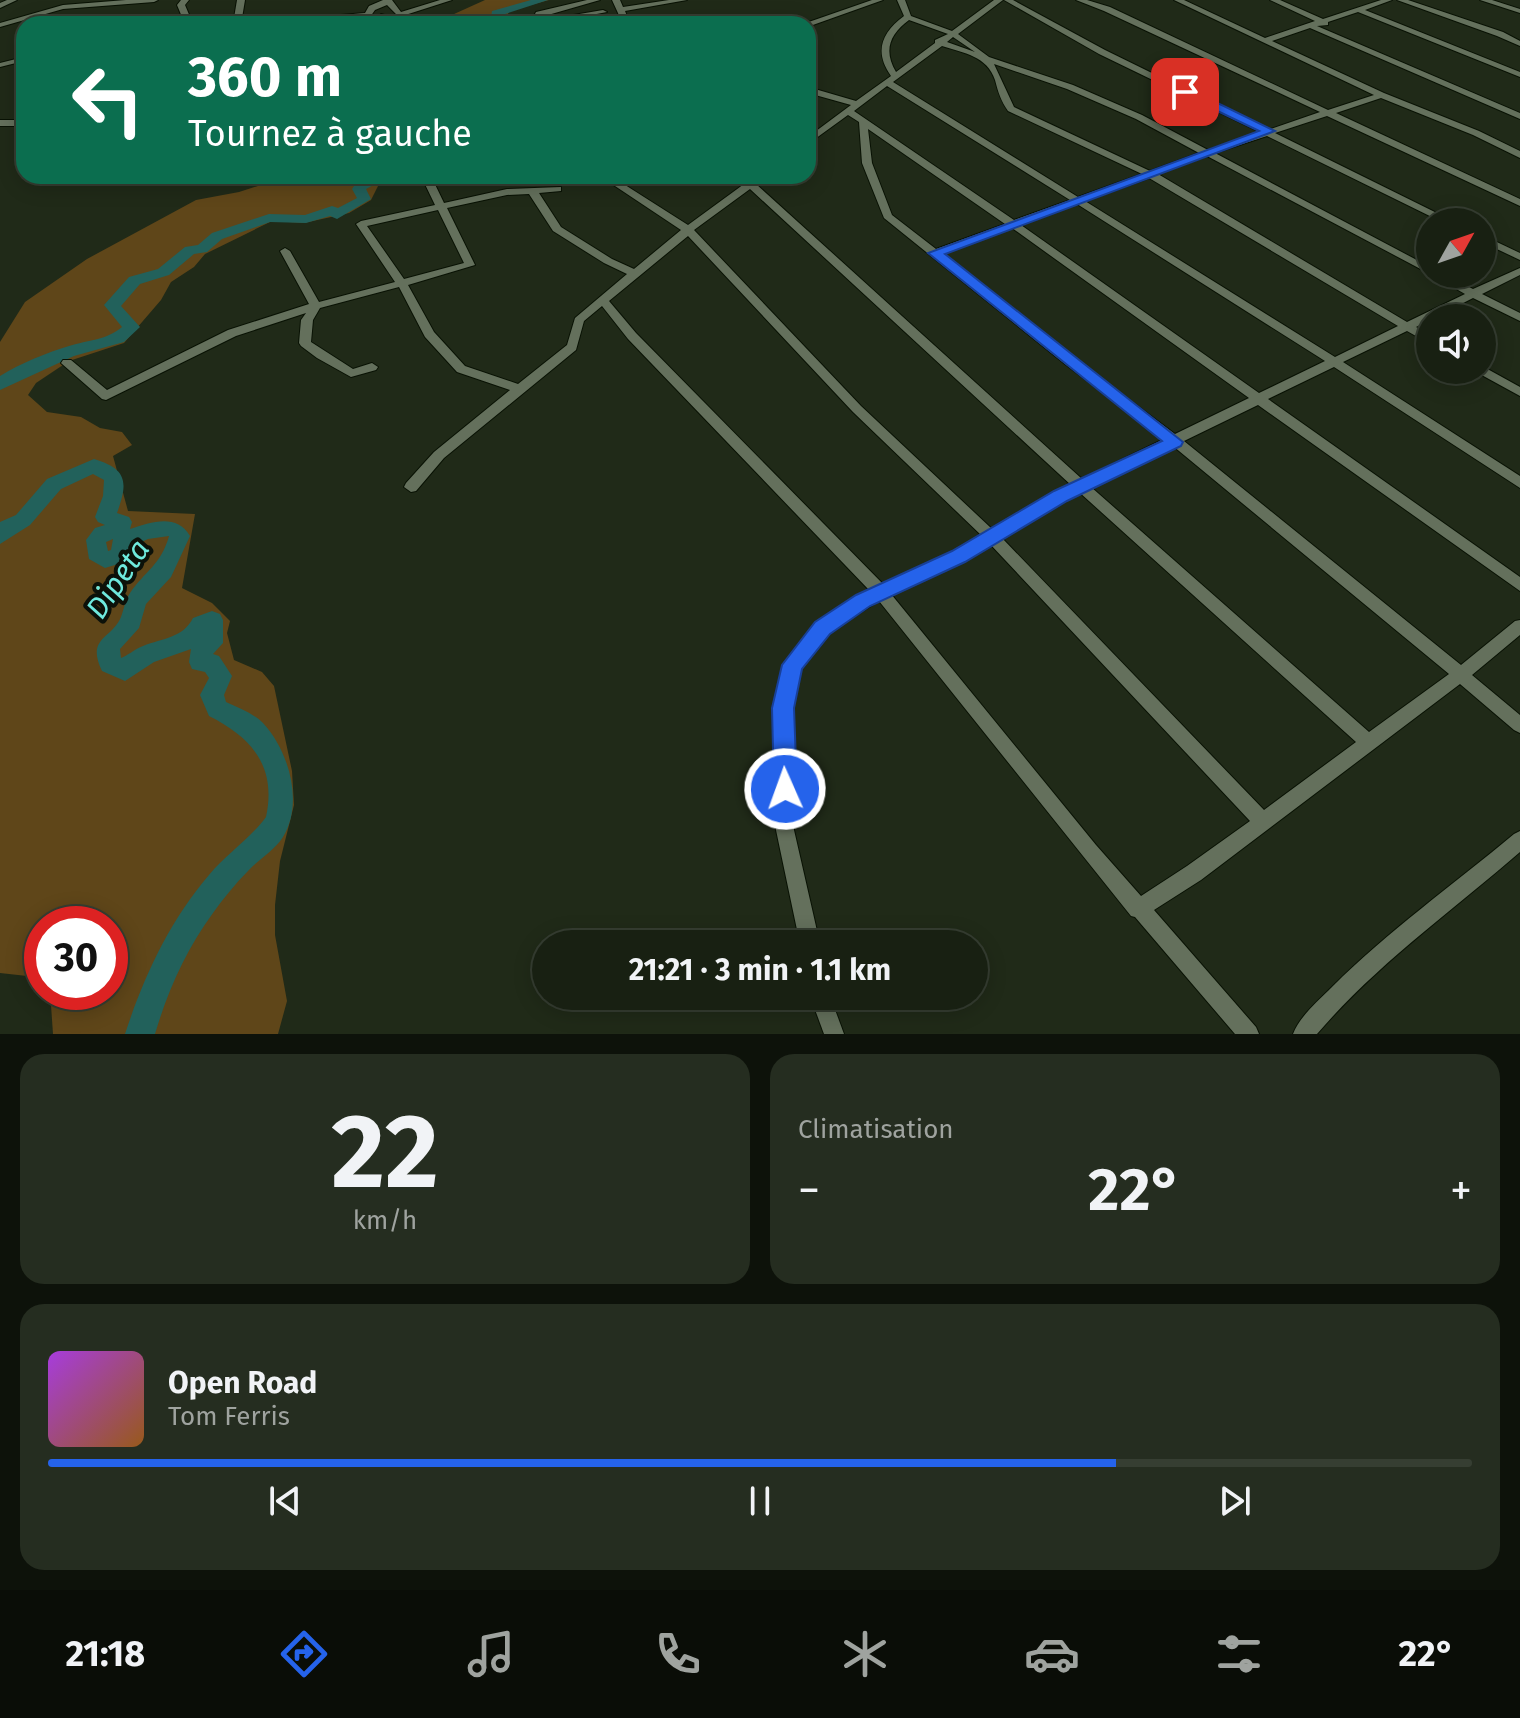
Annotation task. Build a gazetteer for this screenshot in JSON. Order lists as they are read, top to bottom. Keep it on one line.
{"water":["Dipeta"],"north":"top right","page":{"turn":["360 m","Tournez à gauche"],"limit":"30","trip":"21:21 · 3 min · 1.1 km","tile":[["22","km/h"],"Climatisation"],"heat":["−","22°","+"],"song":["Open Road","Tom Ferris"],"tabs":["21:18","22°"]}}
